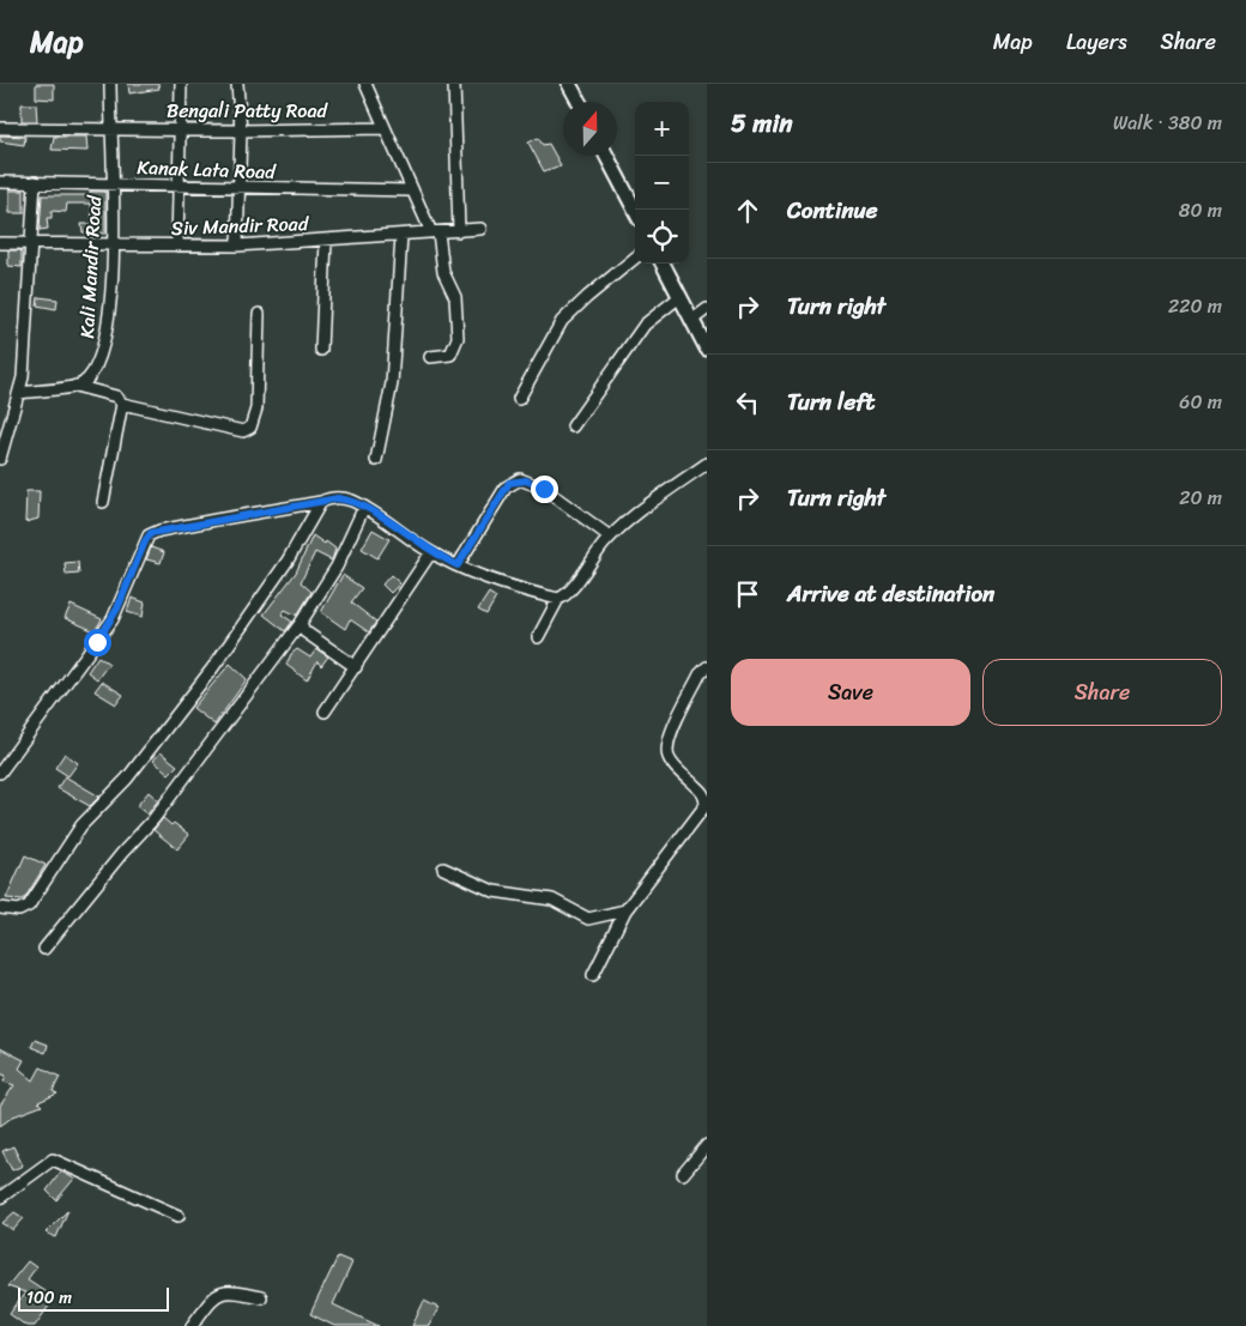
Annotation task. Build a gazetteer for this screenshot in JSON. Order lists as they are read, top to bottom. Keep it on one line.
{"streets":{"street":["Bengali Patty Road","Kanak Lata Road","Siv Mandir Road","Kali Mandir Road"]},"crossings":[["Bengali Patty Road","Kali Mandir Road"],["Kanak Lata Road","Kali Mandir Road"],["Siv Mandir Road","Kali Mandir Road"]],"scale_bar":"100 m","north":"top","page":{"header":"Map","nav":["Map","Layers","Share"],"heading":["5 min","Walk · 380 m"],"map_buttons":["+","−"],"list":[["Continue","80 m"],["Turn right","220 m"],["Turn left","60 m"],["Turn right","20 m"],"Arrive at destination"],"buttons":["Save","Share"],"scale":"100 m"}}
